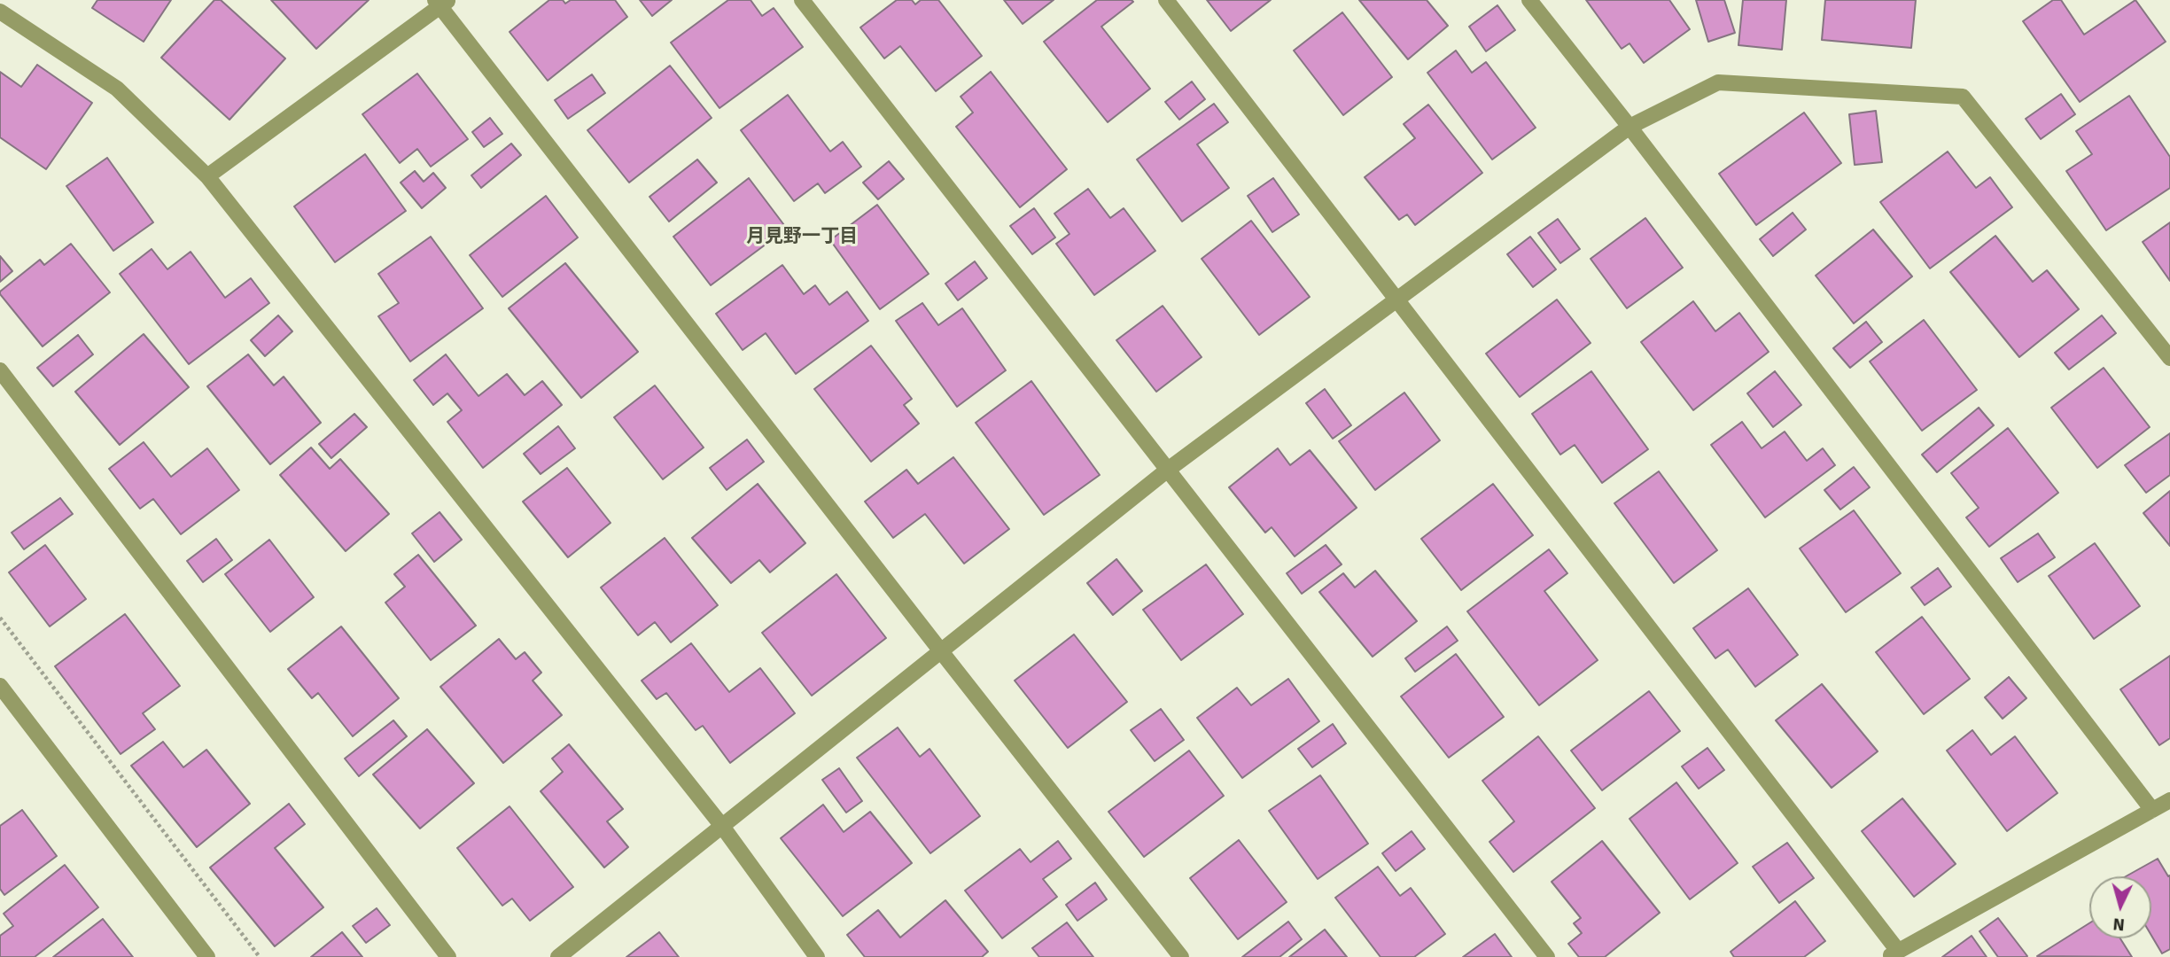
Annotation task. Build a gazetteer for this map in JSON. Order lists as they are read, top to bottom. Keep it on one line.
{"districts":["月見野一丁目"],"north":"bottom"}
